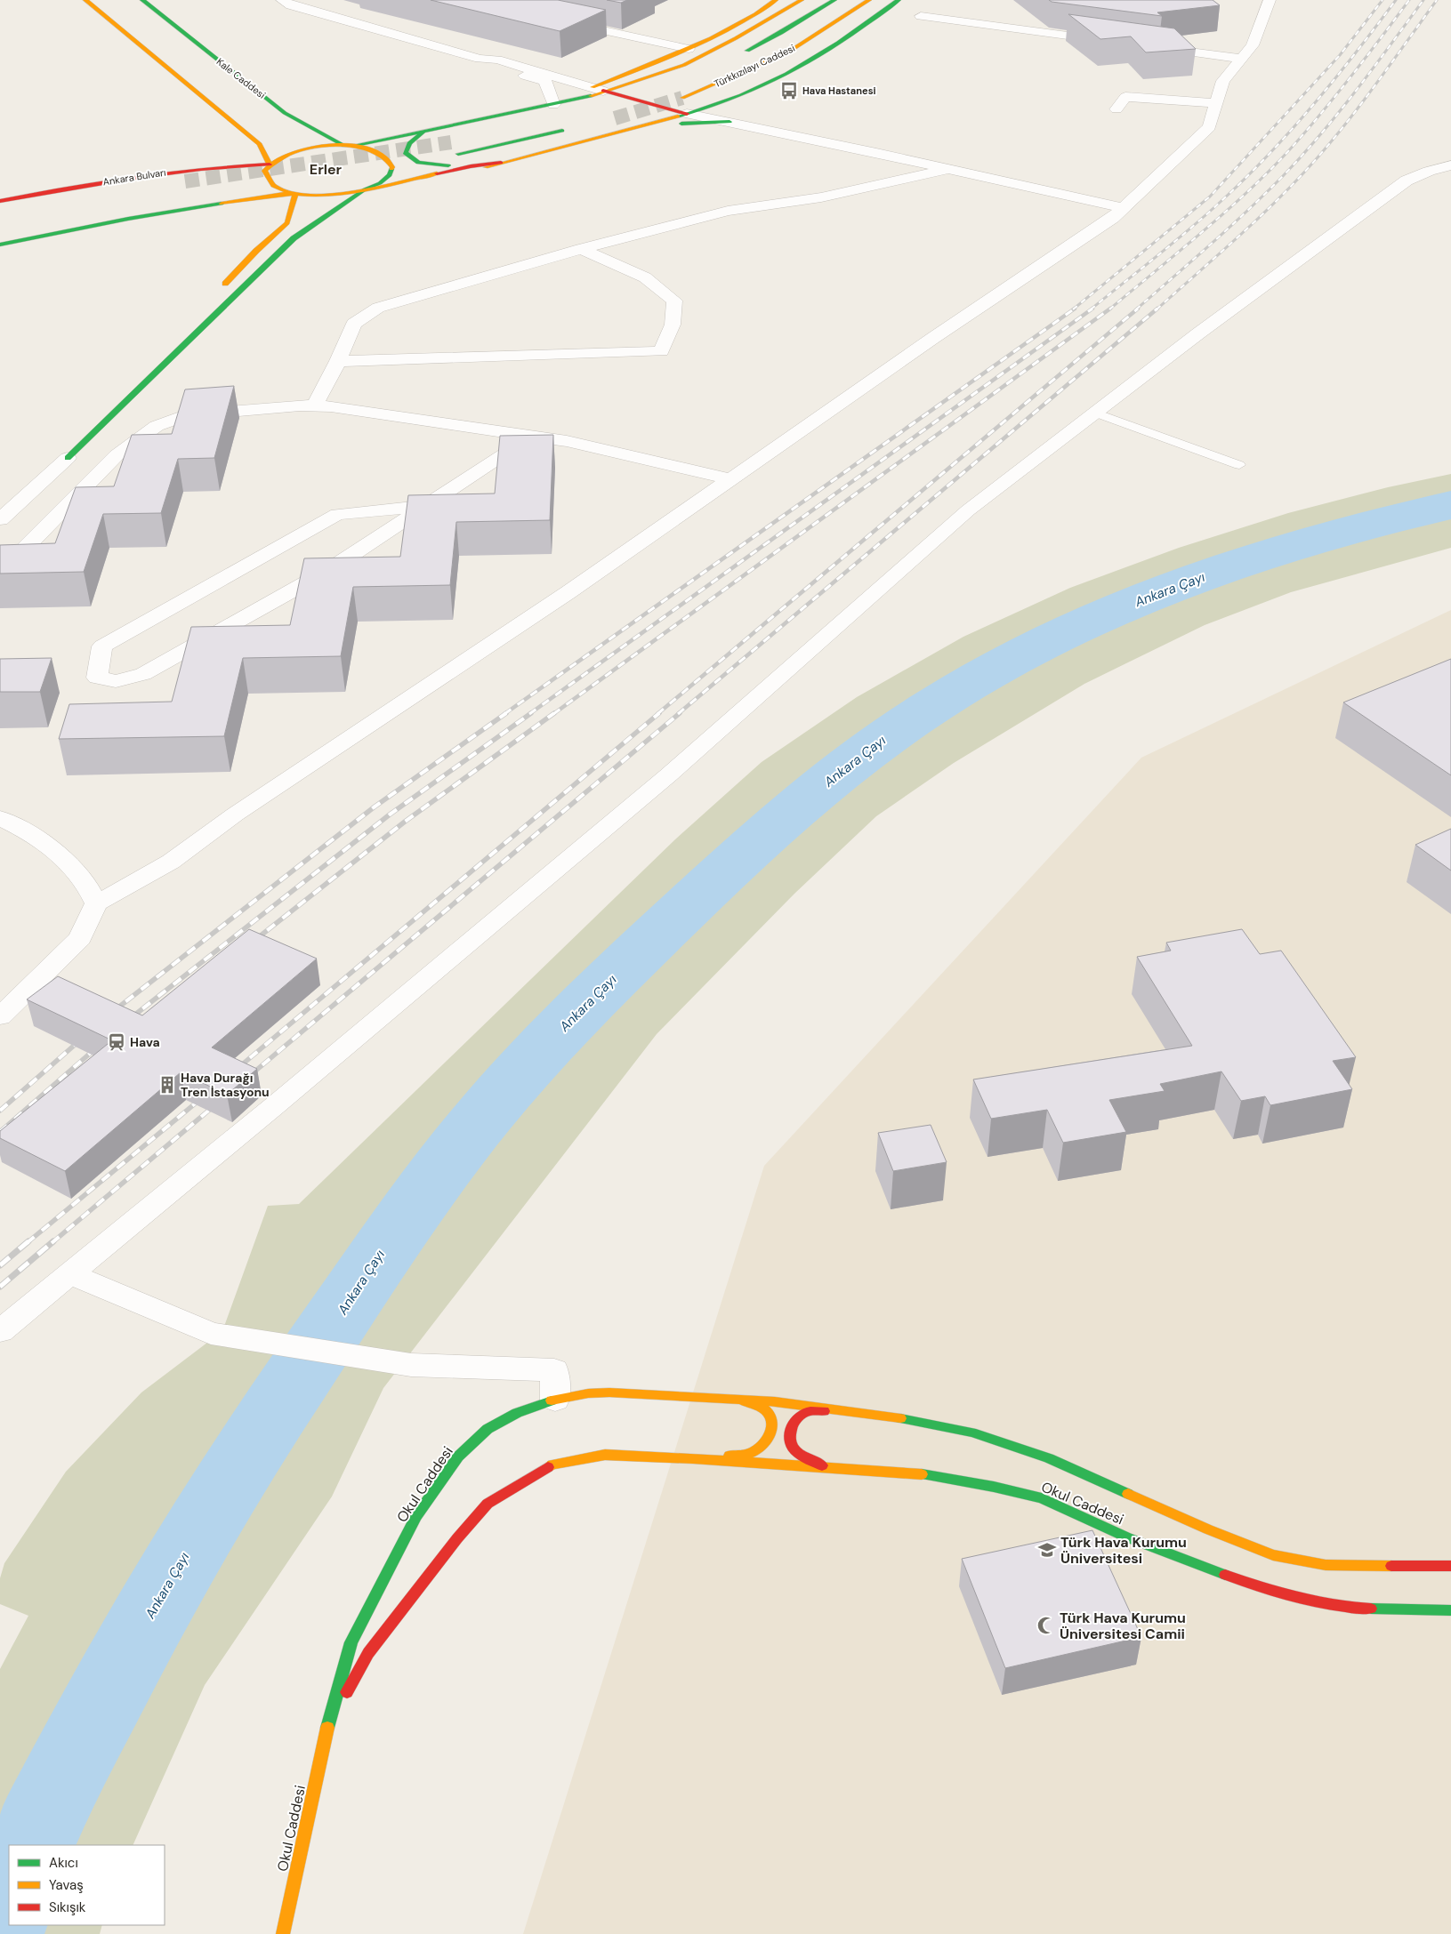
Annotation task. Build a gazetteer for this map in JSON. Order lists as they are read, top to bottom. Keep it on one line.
{"streets":{"main road":["Türkkızılayı Caddesi","Kale Caddesi","Ankara Bulvarı","Okul Caddesi"]},"districts":["Erler"],"water":["Ankara Çayı"],"places":{"bus stop":["Hava Hastanesi"],"station":["Hava"],"building":["Hava Durağı Tren İstasyonu"],"school or university":["Türk Hava Kurumu Üniversitesi"],"mosque":["Türk Hava Kurumu Üniversitesi Camii"]},"legend":["Akıcı","Yavaş","Sıkışık"]}
